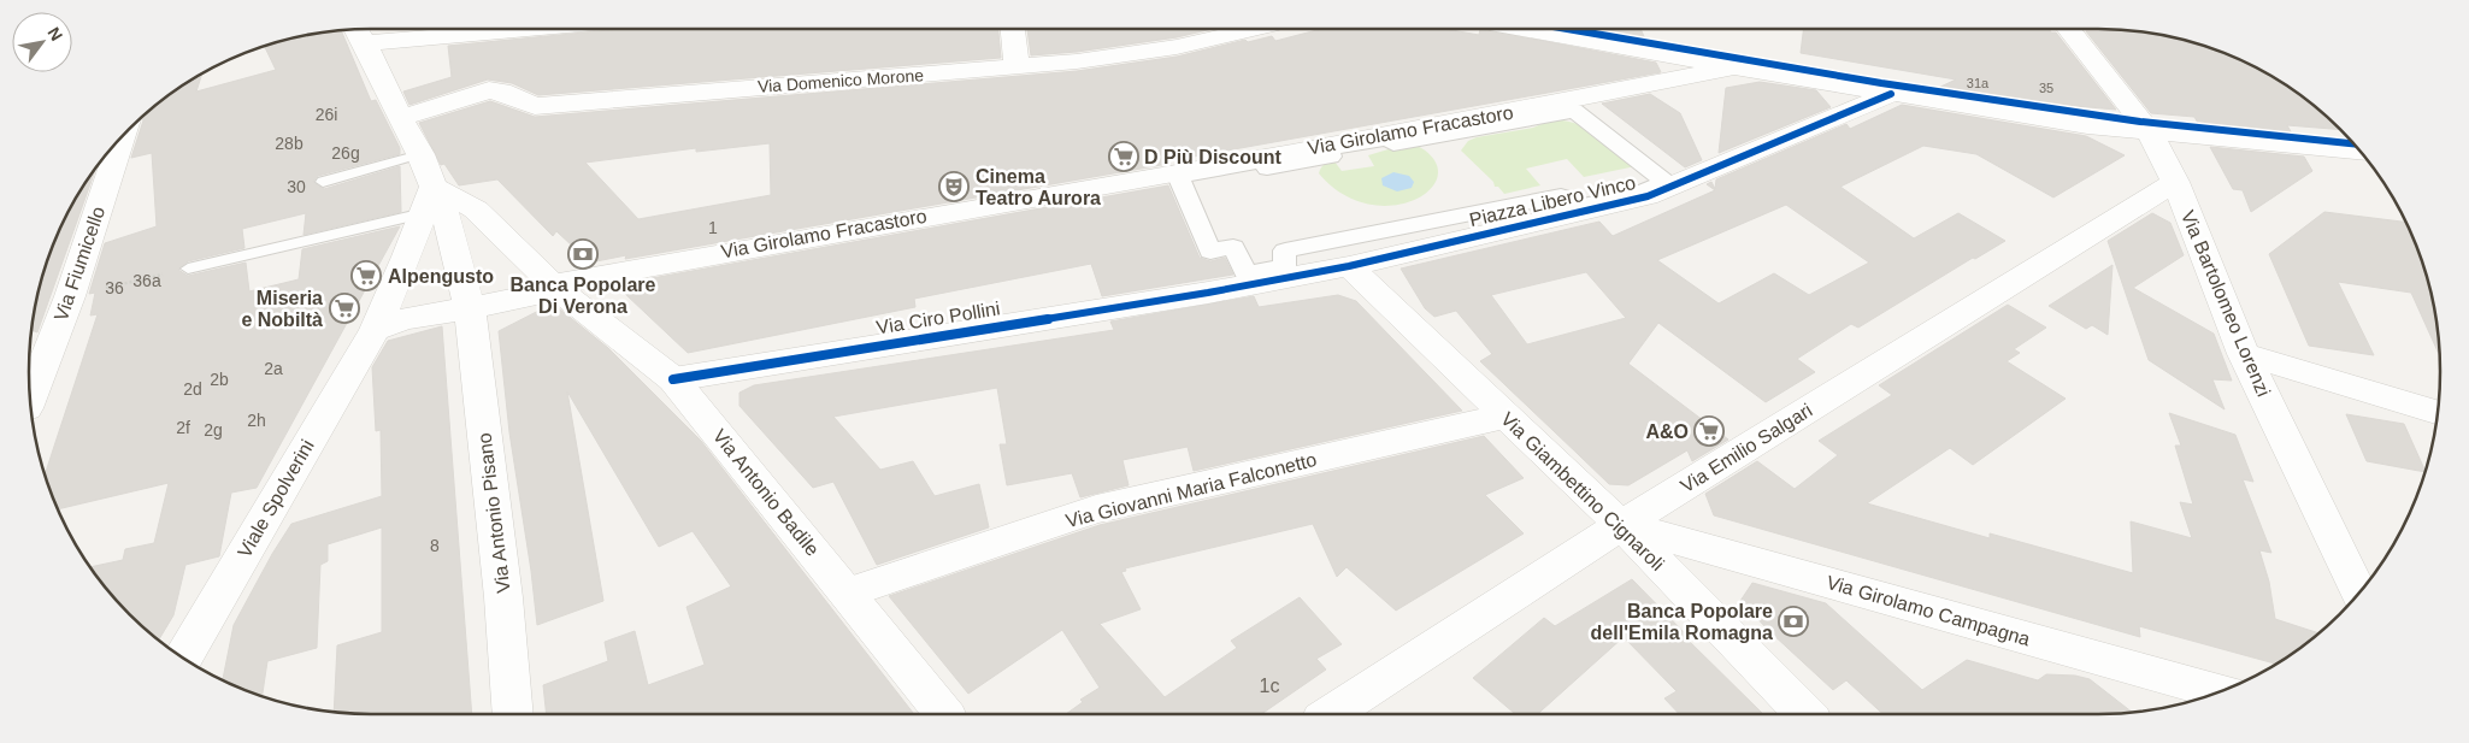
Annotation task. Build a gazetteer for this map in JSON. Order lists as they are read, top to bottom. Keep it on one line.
{"streets":{"street":["Via Domenico Morone","Via Girolamo Fracastoro","Piazza Libero Vinco","Via Fiumicello","Via Bartolomeo Lorenzi","Via Ciro Pollini","Via Emilio Salgari","Via Giovanni Maria Falconetto","Via Giambettino Cignaroli","Via Antonio Badile","Viale Spolverini","Via Antonio Pisano","Via Girolamo Campagna"]},"crossings":[["Via Domenico Morone","Via Antonio Pisano"],["Via Girolamo Fracastoro","Via Antonio Badile"],["Via Girolamo Fracastoro","Viale Spolverini"],["Via Girolamo Fracastoro","Via Antonio Pisano"],["Piazza Libero Vinco","Via Ciro Pollini"],["Piazza Libero Vinco","Via Giambettino Cignaroli"],["Via Bartolomeo Lorenzi","Via Emilio Salgari"],["Via Ciro Pollini","Via Antonio Badile"],["Via Emilio Salgari","Via Giambettino Cignaroli"],["Via Emilio Salgari","Via Girolamo Campagna"],["Via Giovanni Maria Falconetto","Via Giambettino Cignaroli"],["Via Giovanni Maria Falconetto","Via Antonio Badile"],["Via Giambettino Cignaroli","Via Girolamo Campagna"],["Via Antonio Badile","Viale Spolverini"],["Via Antonio Badile","Via Antonio Pisano"],["Viale Spolverini","Via Antonio Pisano"]],"places":{"supermarket":["D Più Discount","Alpengusto","Miseria e Nobiltà","A&O"],"theatre":["Cinema Teatro Aurora"],"bank":["Banca Popolare Di Verona","Banca Popolare dell'Emila Romagna"]},"house_numbers":["31a","35","26i","28b","26g","30","1","36a","36","2a","2b","2d","2h","2f","2g","8","1c"],"north":"top right"}
